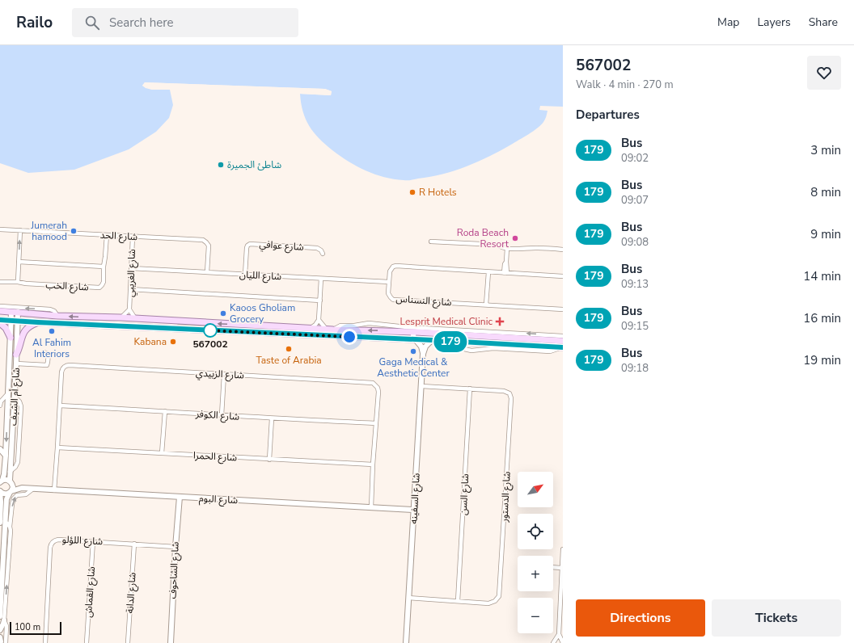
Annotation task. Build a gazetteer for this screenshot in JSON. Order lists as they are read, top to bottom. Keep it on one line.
{"streets":{"street":["شارع الحد","شارع عوافي","شارع الغريبي","شارع الليان","شارع الخب","شارع النسناس","شارع الزبيدي","شارع أم الشيف","شارع الكوفر","شارع الحمرا","شارع السن","شارع الدستور","شارع السفينه","شارع البوم","شارع اللؤلو","شارع الشاحوف","شارع القماش","شارع الدانة"]},"crossings":[["شارع الحد","شارع الغريبي"],["شارع الحد","شارع الليان"],["شارع الحد","شارع الخب"],["شارع عوافي","شارع الليان"],["شارع الغريبي","شارع الليان"],["شارع الليان","شارع النسناس"],["شارع الزبيدي","شارع الكوفر"],["شارع الزبيدي","شارع الحمرا"],["شارع الزبيدي","شارع البوم"],["شارع أم الشيف","شارع البوم"],["شارع السن","شارع الدستور"],["شارع الدستور","شارع السفينه"],["شارع السفينه","شارع البوم"],["شارع البوم","شارع الشاحوف"],["شارع اللؤلو","شارع الشاحوف"],["شارع اللؤلو","شارع القماش"],["شارع اللؤلو","شارع الدانة"]],"places":{"other":["شاطئ الجميرة","R Hotels","Jumerah hamood","Roda Beach Resort","Kaoos Gholiam Grocery","567002","Al Fahim Interiors","Kabana","Taste of Arabia","Gaga Medical & Aesthetic Center"],"health":["Lesprit Medical Clinic"]},"lines":["bus line 179"],"scale_bar":"100 m","north":"top right","page":{"header":"Railo","search":"Search here","nav":["Map","Layers","Share"],"on_map":"179","heading":[["567002","Walk · 4 min · 270 m"],"Departures"],"list":[{"mark":"179","name":"Bus","note":"09:02","value":"3 min"},{"mark":"179","name":"Bus","note":"09:07","value":"8 min"},{"mark":"179","name":"Bus","note":"09:08","value":"9 min"},{"mark":"179","name":"Bus","note":"09:13","value":"14 min"},{"mark":"179","name":"Bus","note":"09:15","value":"16 min"},{"mark":"179","name":"Bus","note":"09:18","value":"19 min"}],"map_buttons":["+","−"],"buttons":["Directions","Tickets"],"scale":"100 m"}}
